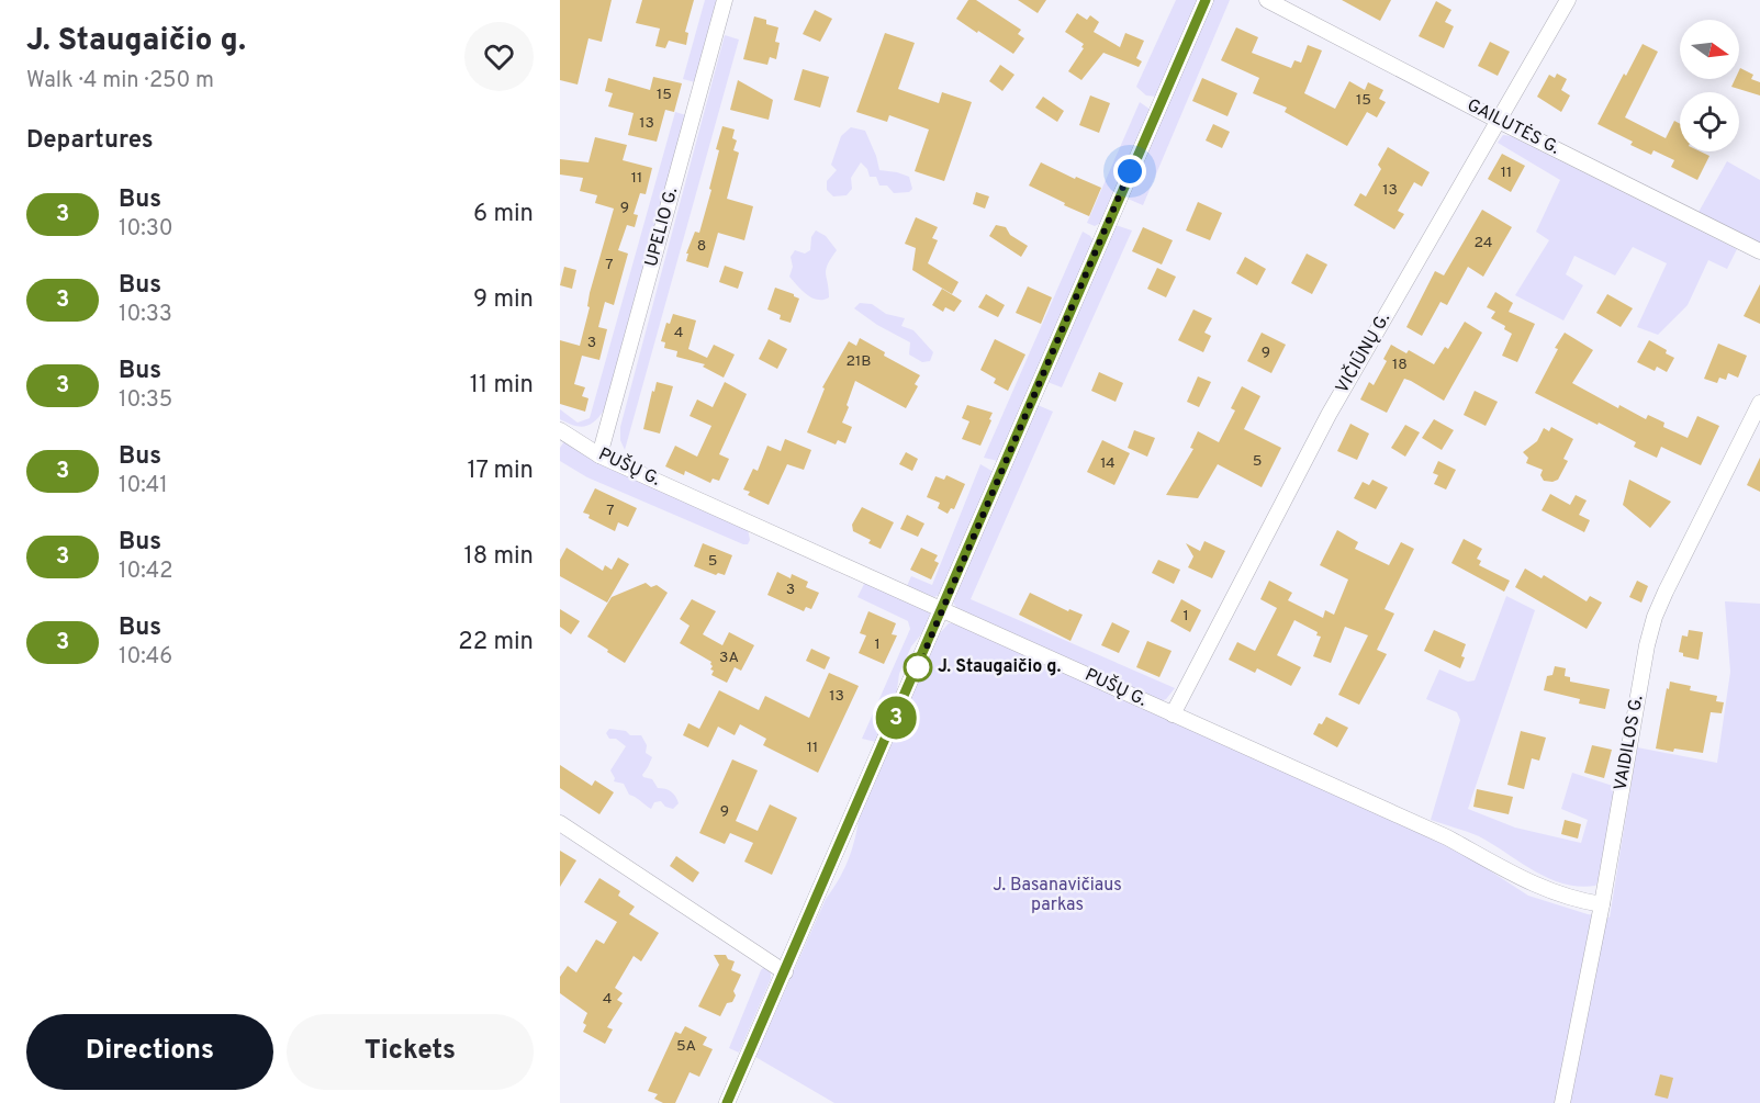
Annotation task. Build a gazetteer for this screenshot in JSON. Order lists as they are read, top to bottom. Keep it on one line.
{"streets":{"street":["GAILUTĖS G.","UPELIO G.","VIČIŪNŲ G.","PUŠŲ G.","VAIDILOS G."]},"crossings":[["GAILUTĖS G.","VIČIŪNŲ G."],["UPELIO G.","PUŠŲ G."],["VIČIŪNŲ G.","PUŠŲ G."],["PUŠŲ G.","VAIDILOS G."]],"parks":["J. Basanavičiaus parkas"],"places":["J. Staugaičio g."],"lines":["bus line 3"],"house_numbers":["15","15","13","11","11","13","9","24","8","7","4","3","9","21B","18","5","14","7","5","3","1","1","3A","13","11","9","4","5A"],"north":"right","page":{"heading":[["J. Staugaičio g.","Walk · 4 min · 250 m"],"Departures"],"on_map":"3","list":[{"mark":"3","name":"Bus","note":"10:30","value":"6 min"},{"mark":"3","name":"Bus","note":"10:33","value":"9 min"},{"mark":"3","name":"Bus","note":"10:35","value":"11 min"},{"mark":"3","name":"Bus","note":"10:41","value":"17 min"},{"mark":"3","name":"Bus","note":"10:42","value":"18 min"},{"mark":"3","name":"Bus","note":"10:46","value":"22 min"}],"buttons":["Directions","Tickets"]}}
